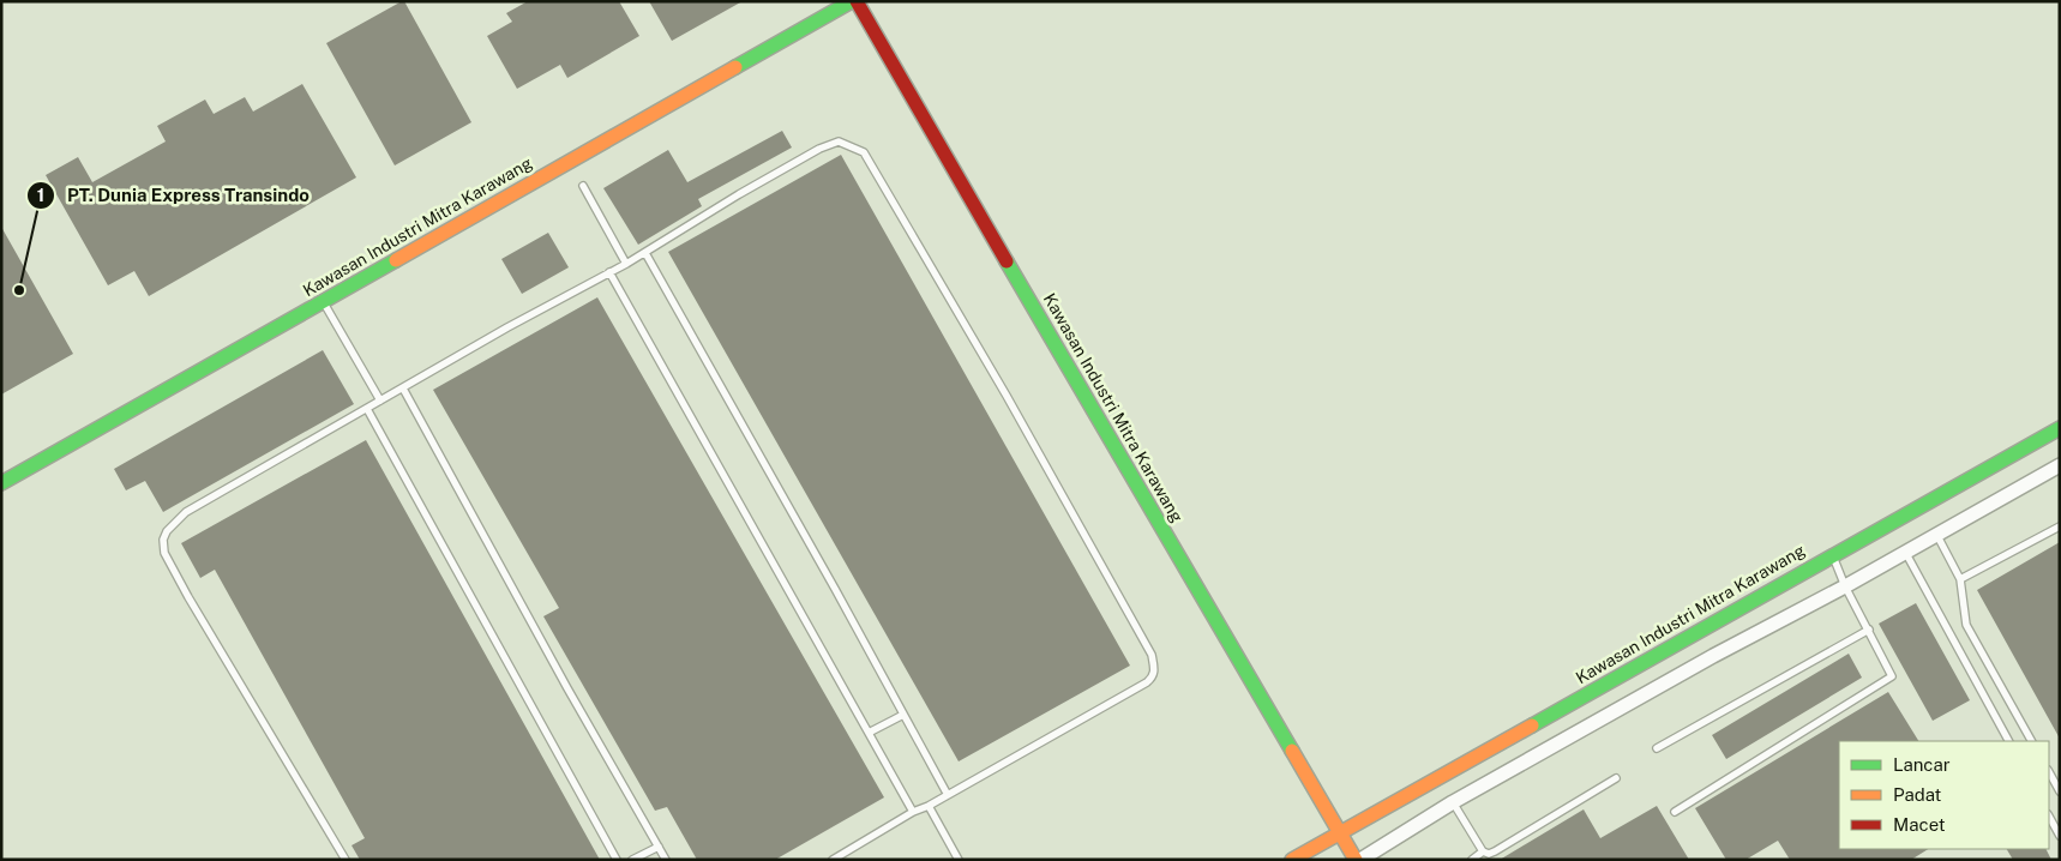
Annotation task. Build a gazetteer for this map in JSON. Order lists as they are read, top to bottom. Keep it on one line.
{"streets":{"street":["Kawasan Industri Mitra Karawang"]},"places":["PT. Dunia Express Transindo"],"legend":["Lancar","Padat","Macet"]}
